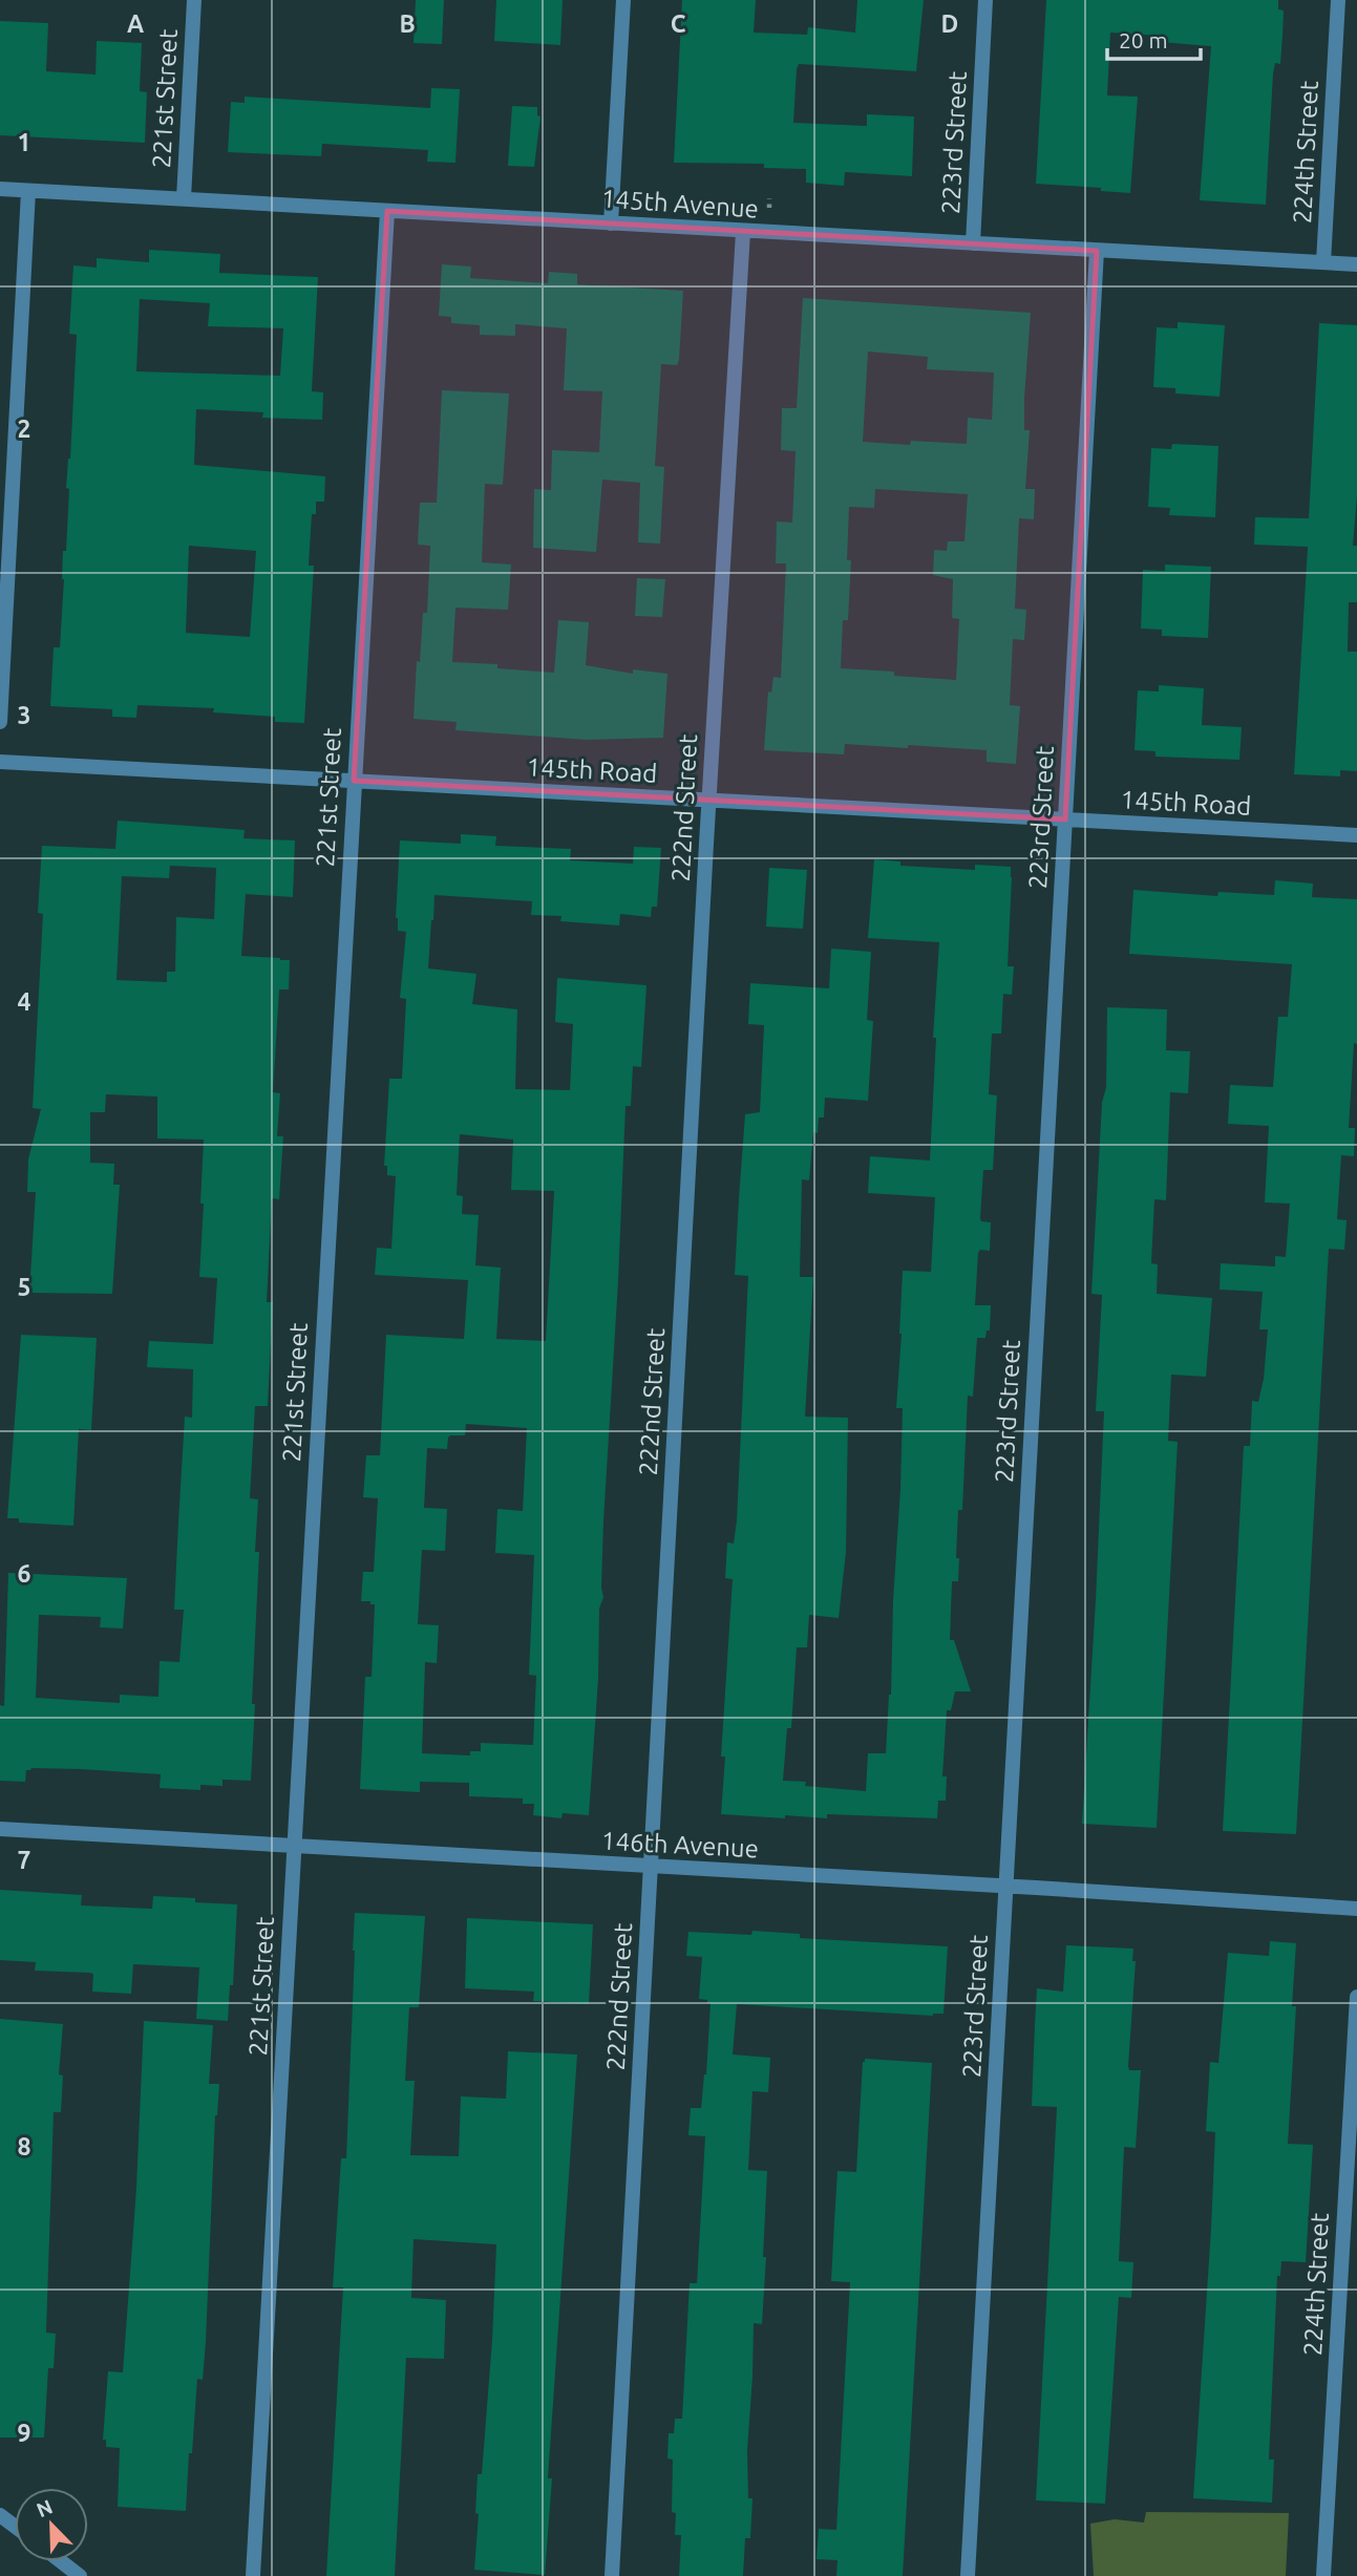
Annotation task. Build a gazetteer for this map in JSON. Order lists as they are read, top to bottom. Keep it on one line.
{"streets":{"street":["221st Street","223rd Street","224th Street","145th Avenue","145th Road","222nd Street","146th Avenue"]},"crossings":[["221st Street","145th Avenue"],["221st Street","145th Road"],["221st Street","146th Avenue"],["223rd Street","145th Avenue"],["223rd Street","145th Road"],["223rd Street","146th Avenue"],["224th Street","145th Avenue"],["145th Avenue","222nd Street"],["145th Road","222nd Street"],["222nd Street","146th Avenue"]],"scale_bar":"20 m","north":"top left","grid":{"columns":["A","B","C","D"],"rows":["1","2","3","4","5","6","7","8","9"]}}
